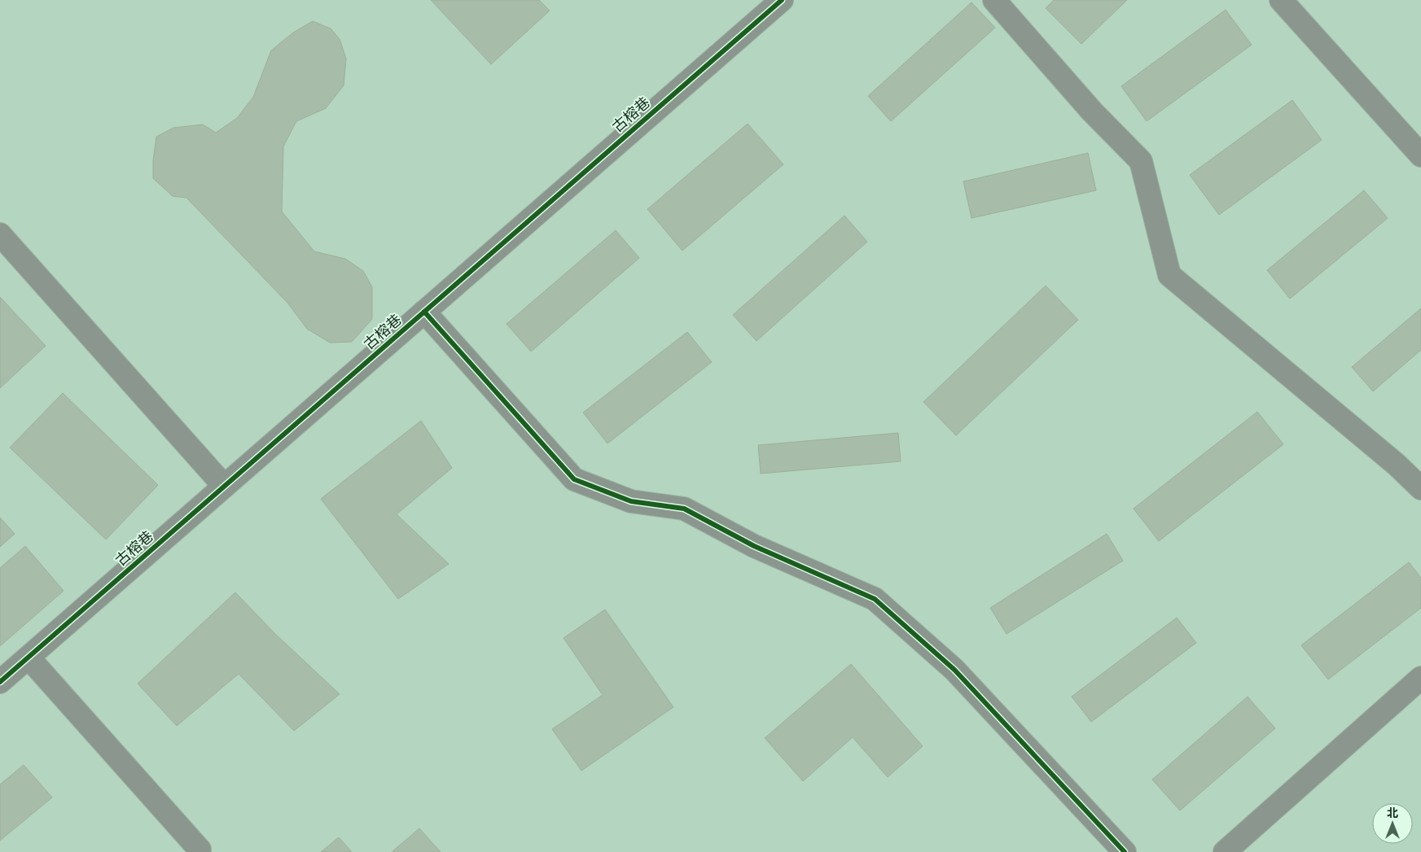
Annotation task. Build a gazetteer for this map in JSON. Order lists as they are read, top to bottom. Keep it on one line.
{"streets":{"street":["古榕巷"]},"north":"top"}
